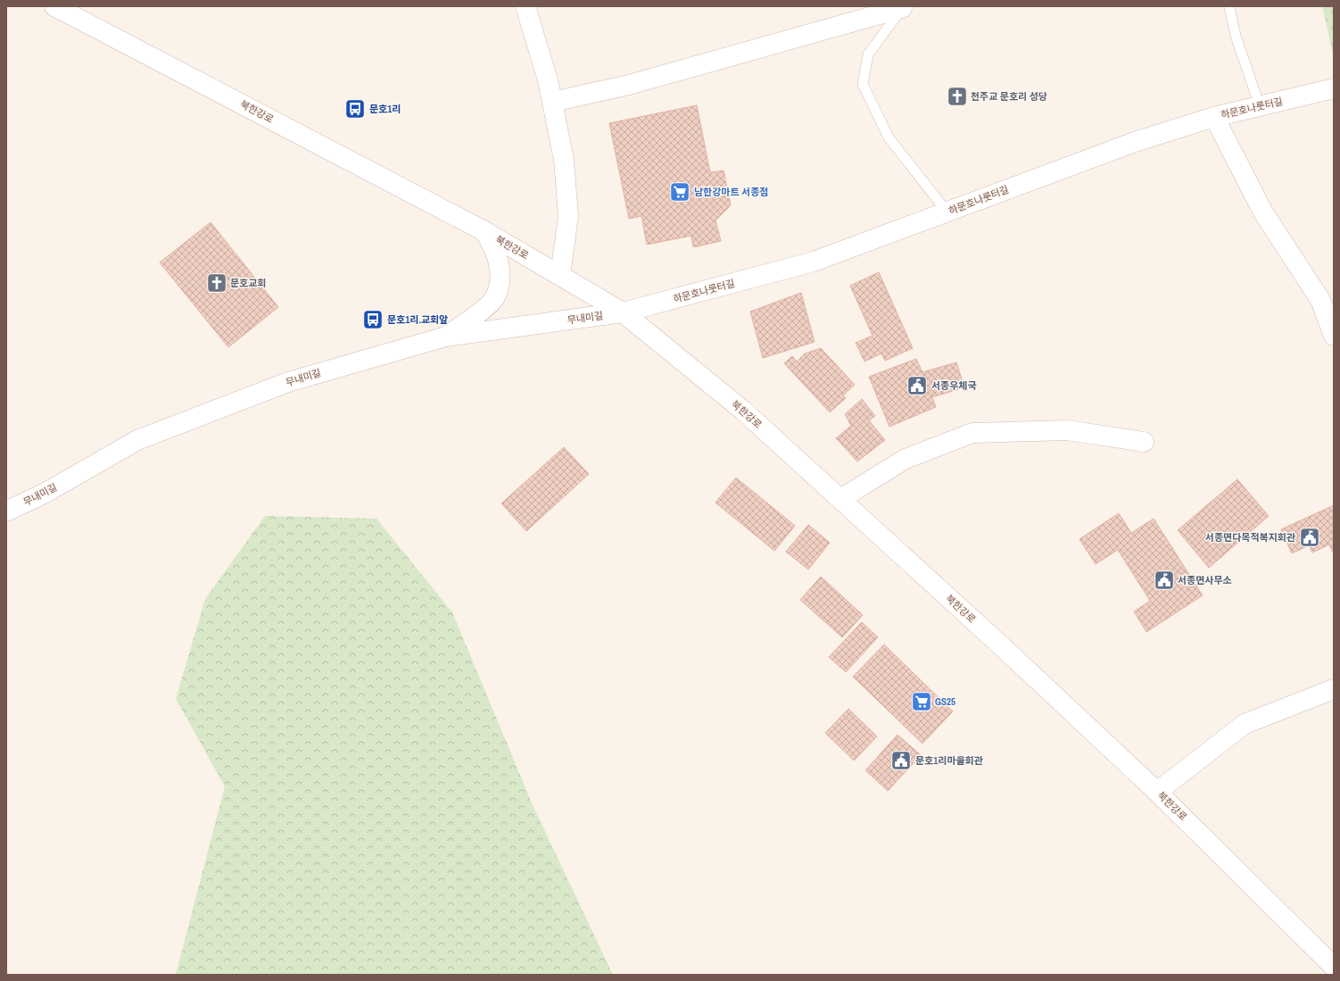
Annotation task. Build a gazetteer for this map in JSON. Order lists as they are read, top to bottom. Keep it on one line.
{"streets":{"street":["하문호나룻터길","북한강로","무내미길"]},"crossings":[["하문호나룻터길","북한강로"],["하문호나룻터길","무내미길"],["북한강로","무내미길"]],"places":{"church":["천주교 문호리 성당","문호교회"],"bus stop":["문호1리","문호1리.교회앞"],"supermarket":["남한강마트 서종점","GS25"],"public building":["서종우체국","서종면다목적복지회관","서종면사무소","문호1리마을회관"]}}
